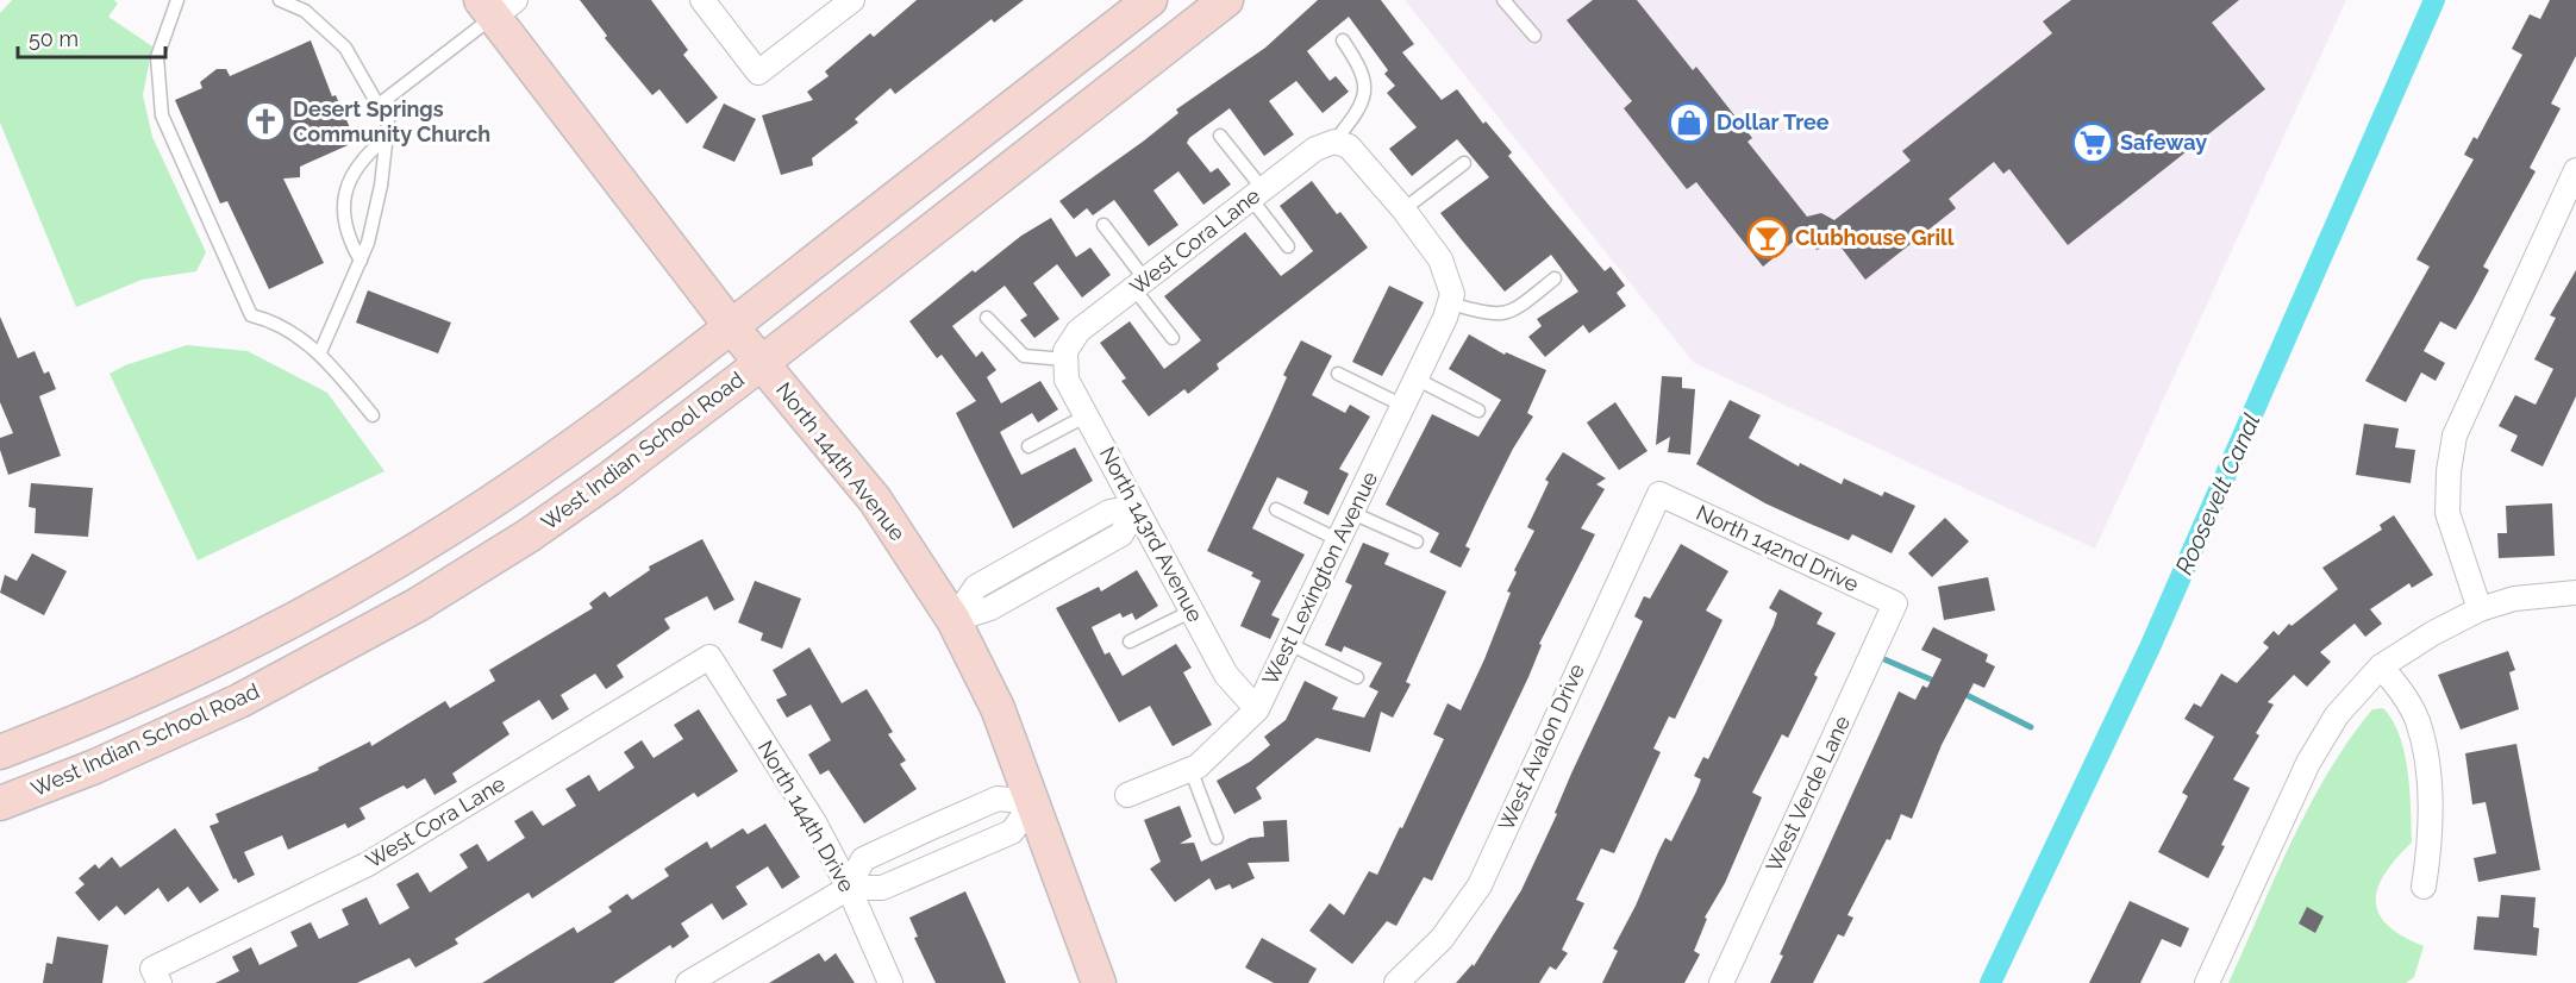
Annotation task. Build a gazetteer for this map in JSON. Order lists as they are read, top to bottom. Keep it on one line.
{"streets":{"main road":["West Indian School Road","North 144th Avenue"],"street":["West Cora Lane","North 143rd Avenue","North 142nd Drive","West Lexington Avenue","West Avalon Drive","West Verde Lane","North 144th Drive"]},"crossings":[["West Cora Lane","North 143rd Avenue"],["West Cora Lane","North 144th Drive"],["West Indian School Road","North 144th Avenue"],["North 143rd Avenue","West Lexington Avenue"],["North 142nd Drive","West Avalon Drive"],["North 142nd Drive","West Verde Lane"]],"water":["Roosevelt Canal"],"places":{"church":["Desert Springs Community Church"],"shop":["Dollar Tree"],"supermarket":["Safeway"],"bar":["Clubhouse Grill"]},"scale_bar":"50 m"}
